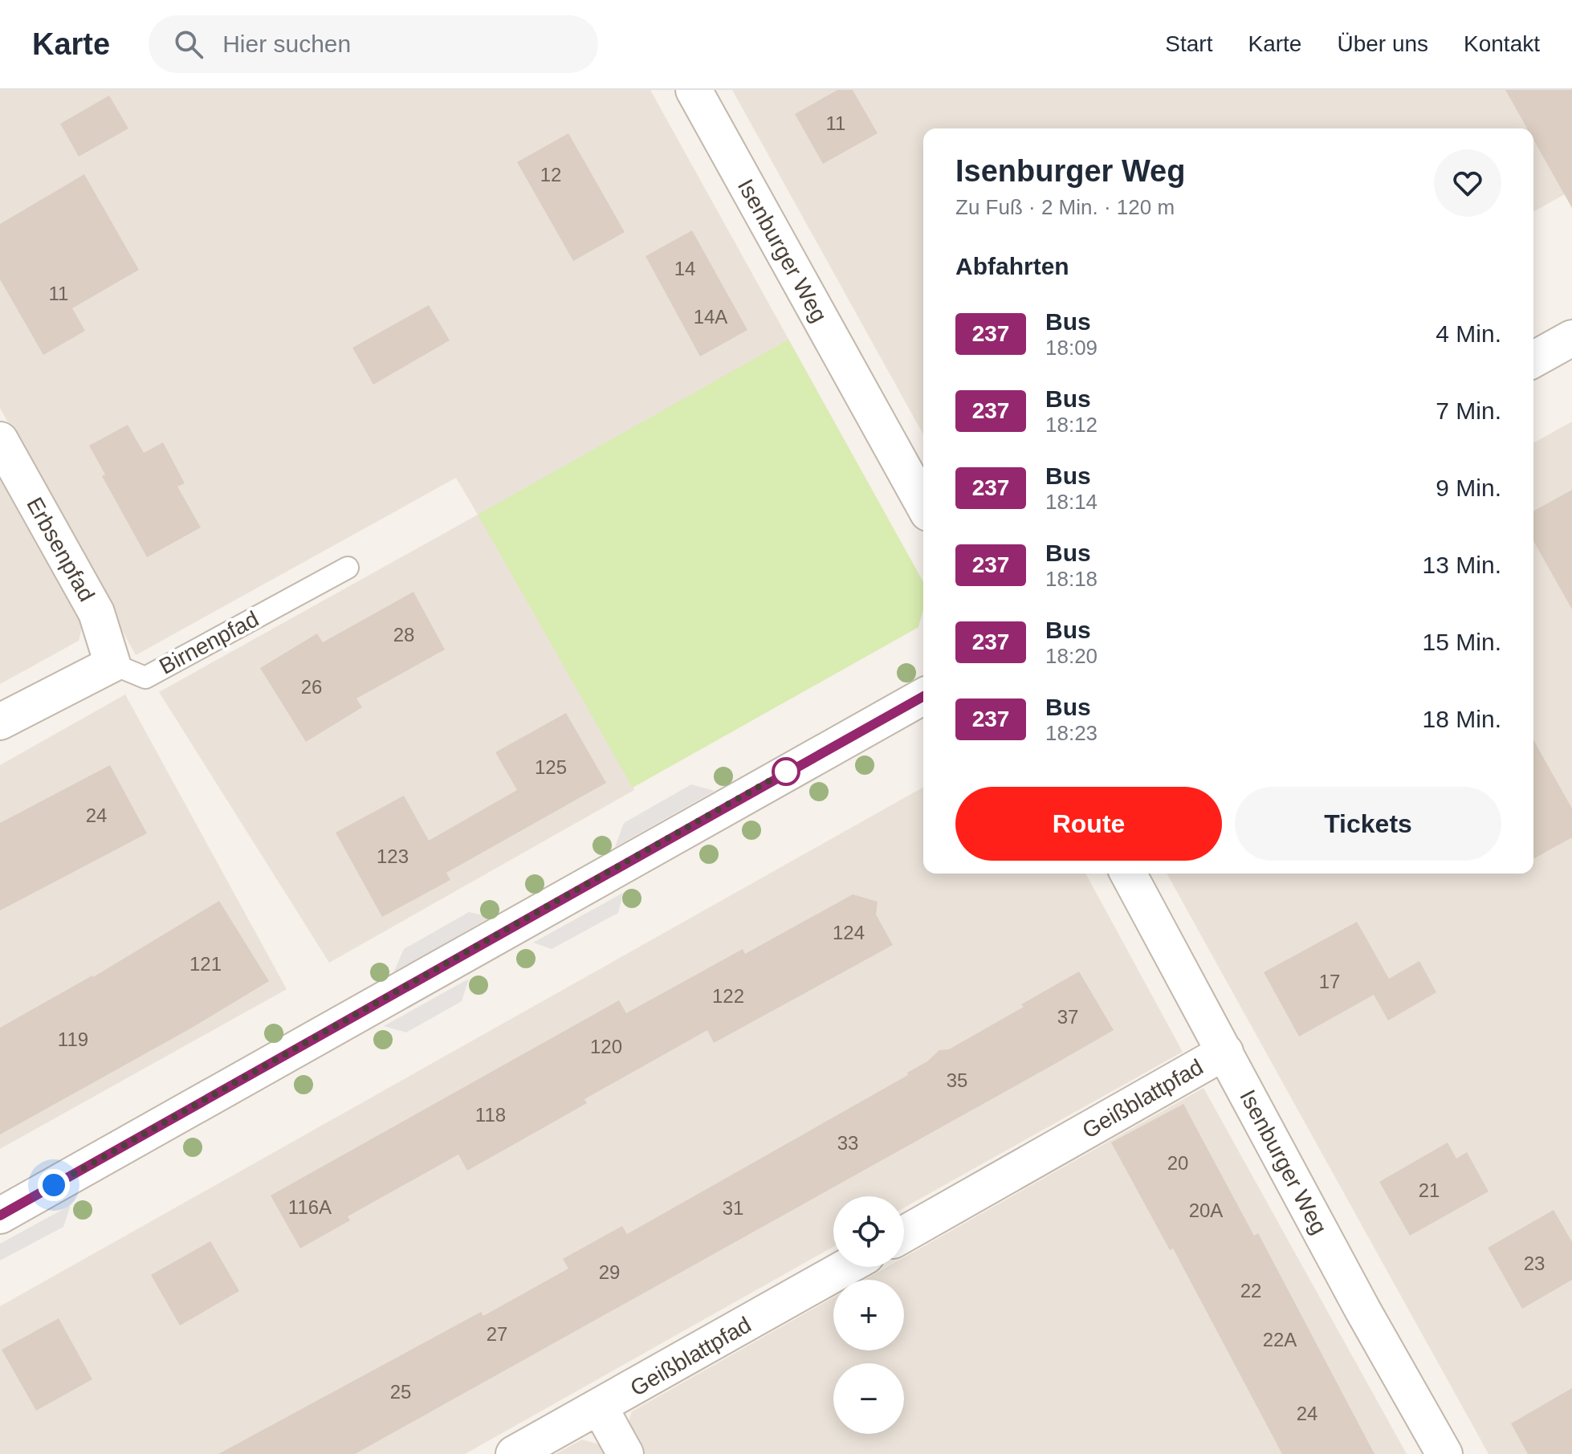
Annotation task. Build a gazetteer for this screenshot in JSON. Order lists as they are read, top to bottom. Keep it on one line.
{"streets":{"street":["Isenburger Weg","Erbsenpfad","Geißblattpfad"],"lane":["Birnenpfad"]},"crossings":[["Isenburger Weg","Geißblattpfad"],["Erbsenpfad","Birnenpfad"]],"lines":["bus line 237"],"house_numbers":["11","12","14","11","14A","28","26","125","24","123","124","121","17","122","37","119","120","35","118","33","20","21","116A","31","20A","23","29","22","27","22A","25","24"],"page":{"header":"Karte","search":"Hier suchen","nav":["Start","Karte","Über uns","Kontakt"],"heading":[["Isenburger Weg","Zu Fuß · 2 Min. · 120 m"],"Abfahrten"],"list":[{"mark":"237","name":"Bus","note":"18:09","value":"4 Min."},{"mark":"237","name":"Bus","note":"18:12","value":"7 Min."},{"mark":"237","name":"Bus","note":"18:14","value":"9 Min."},{"mark":"237","name":"Bus","note":"18:18","value":"13 Min."},{"mark":"237","name":"Bus","note":"18:20","value":"15 Min."},{"mark":"237","name":"Bus","note":"18:23","value":"18 Min."}],"buttons":["Route","Tickets"],"map_buttons":["+","−"]}}
